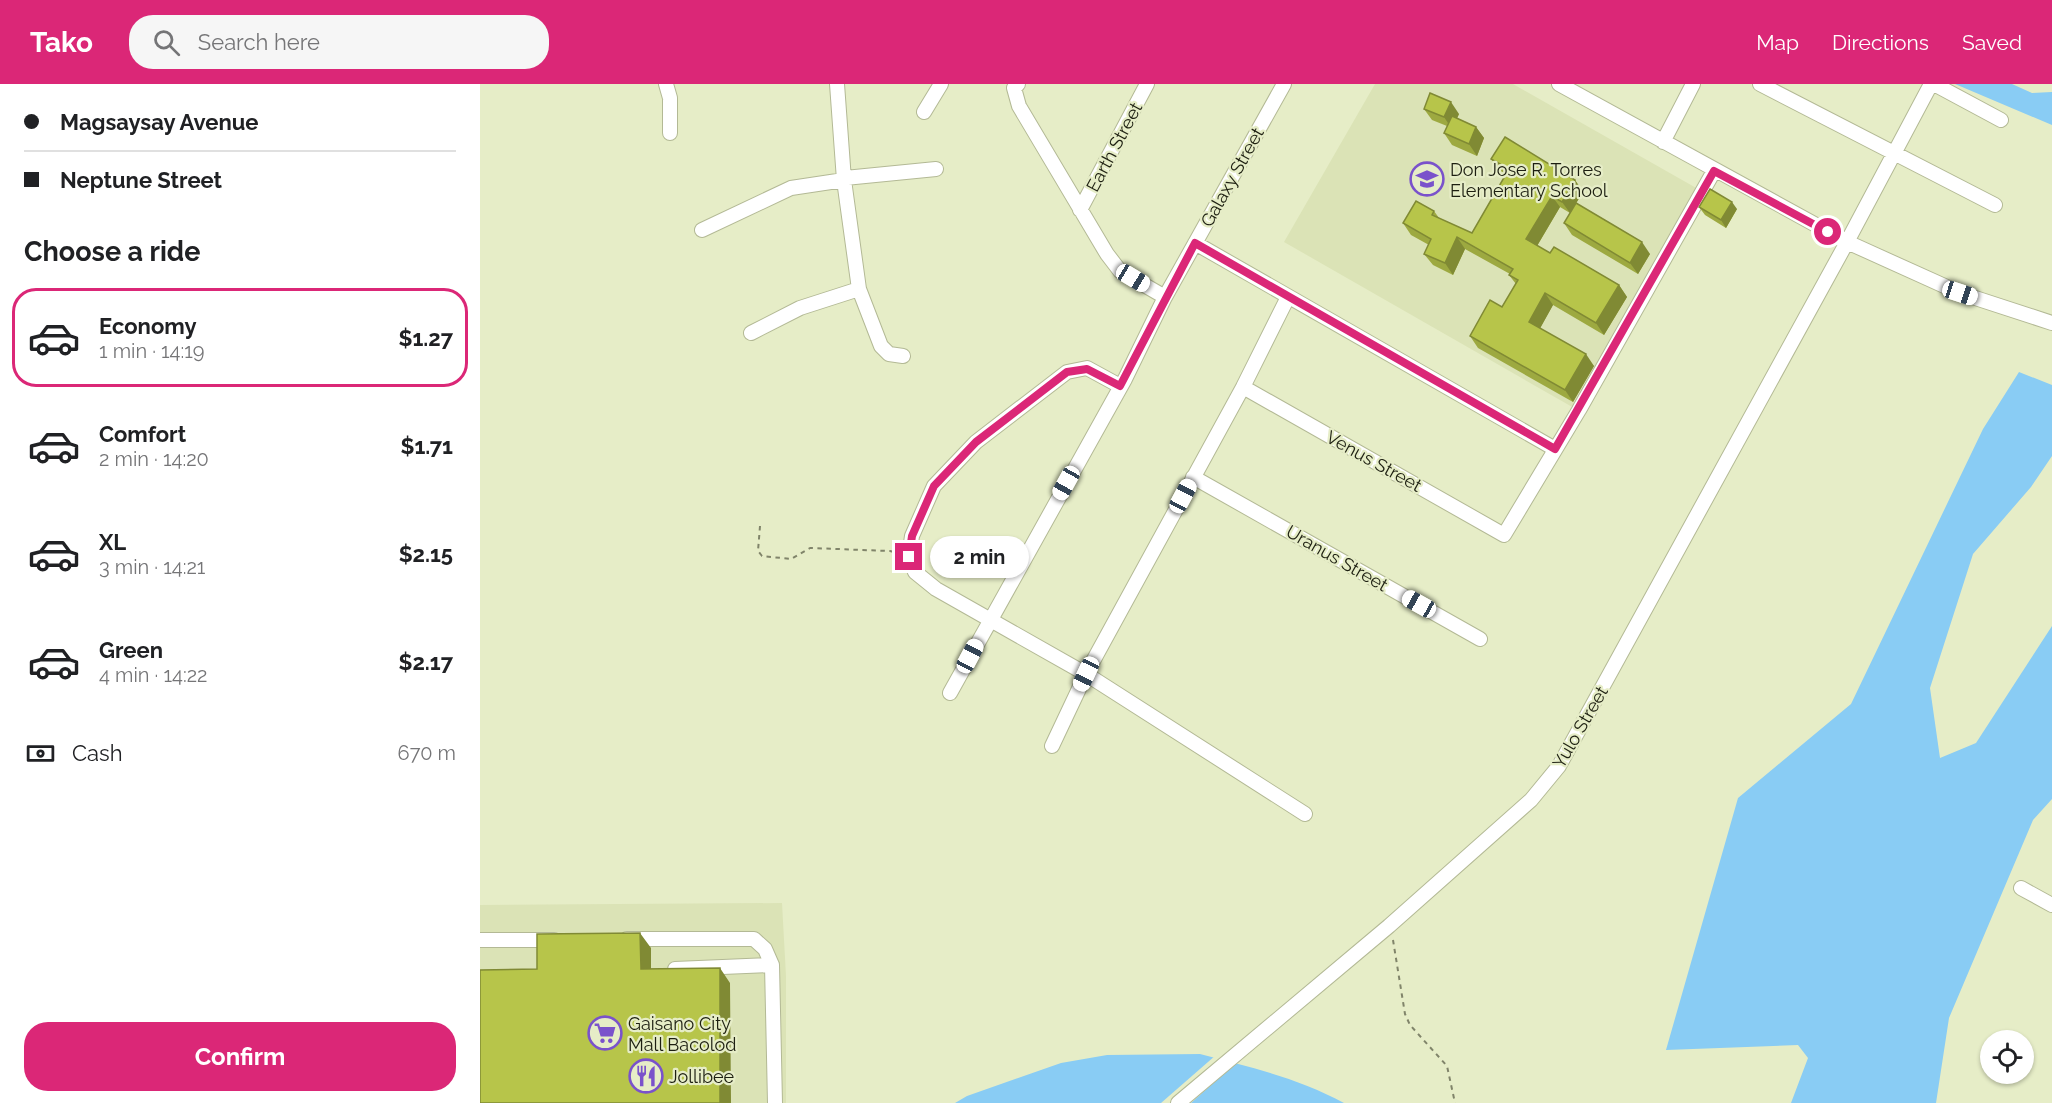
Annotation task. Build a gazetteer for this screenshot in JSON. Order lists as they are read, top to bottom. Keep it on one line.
{"streets":{"street":["Earth Street","Galaxy Street","Venus Street","Uranus Street","Yulo Street"]},"places":{"school or university":["Don Jose R. Torres Elementary School"],"supermarket":["Gaisano City Mall Bacolod"],"restaurant":["Jollibee"]},"page":{"header":"Tako","search":"Search here","nav":["Map","Directions","Saved"],"banner":["Magsaysay Avenue","Neptune Street"],"heading":"Choose a ride","list":[{"name":"Economy","note":"1 min · 14:19","value":"$1.27"},{"name":"Comfort","note":"2 min · 14:20","value":"$1.71"},{"name":"XL","note":"3 min · 14:21","value":"$2.15"},{"name":"Green","note":"4 min · 14:22","value":"$2.17"}],"bubble":"2 min","pay":["Cash","670 m"],"buttons":"Confirm"}}
